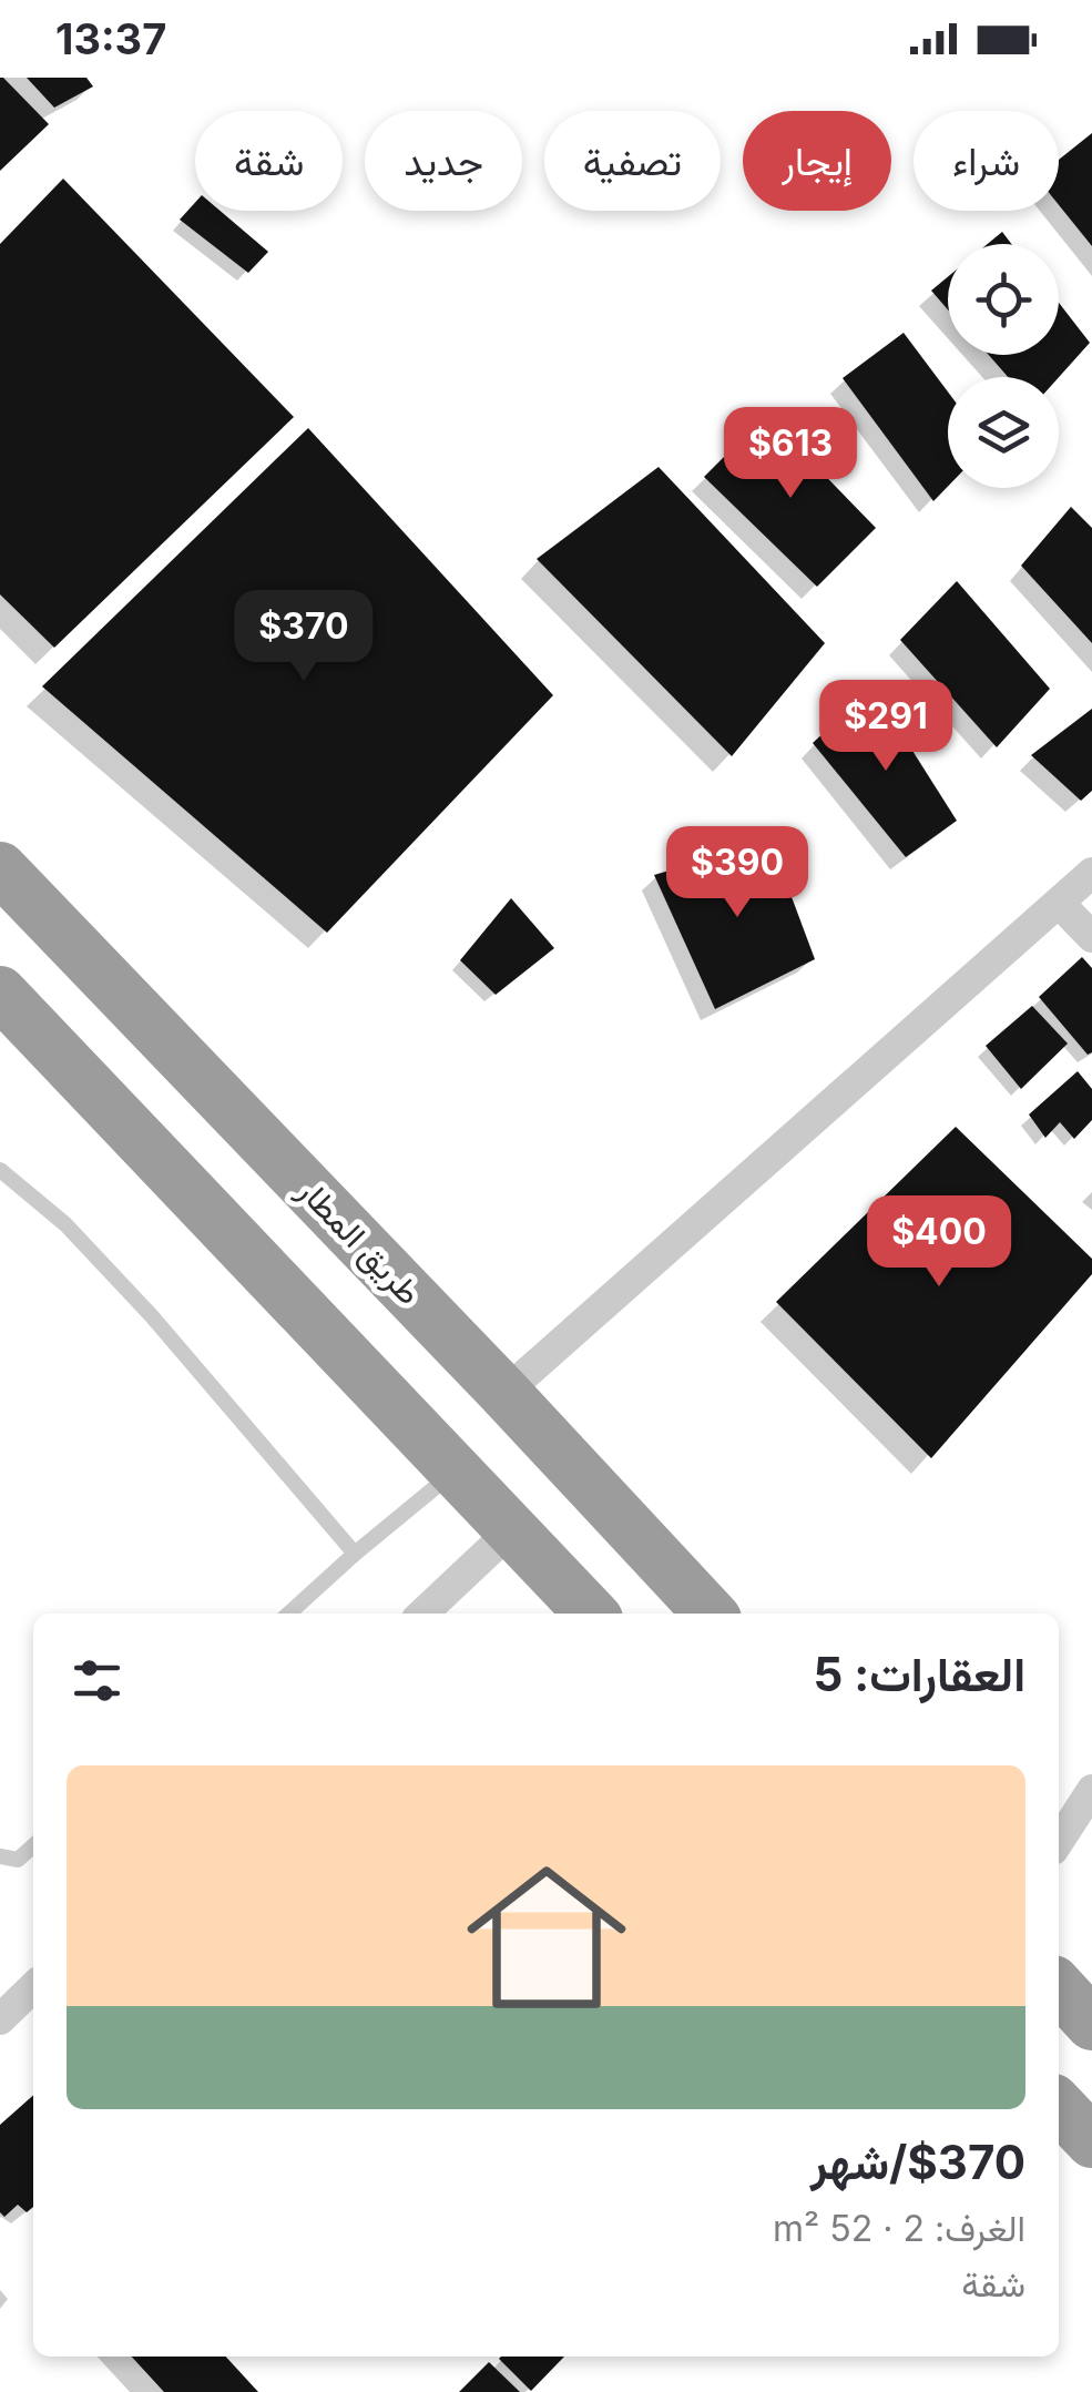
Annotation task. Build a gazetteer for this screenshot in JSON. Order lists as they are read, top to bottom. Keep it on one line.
{"streets":{"highway":["طريق المطار"]},"page":{"status":"13:37","chip":["شراء","إيجار","تصفية","جديد","شقة"],"price":["$613","$370","$291","$390","$400"],"heading":"العقارات: 5","list":[{"name":"$370/شهر","note":"الغرف: 2 · 52 m² · شقة"}]}}
